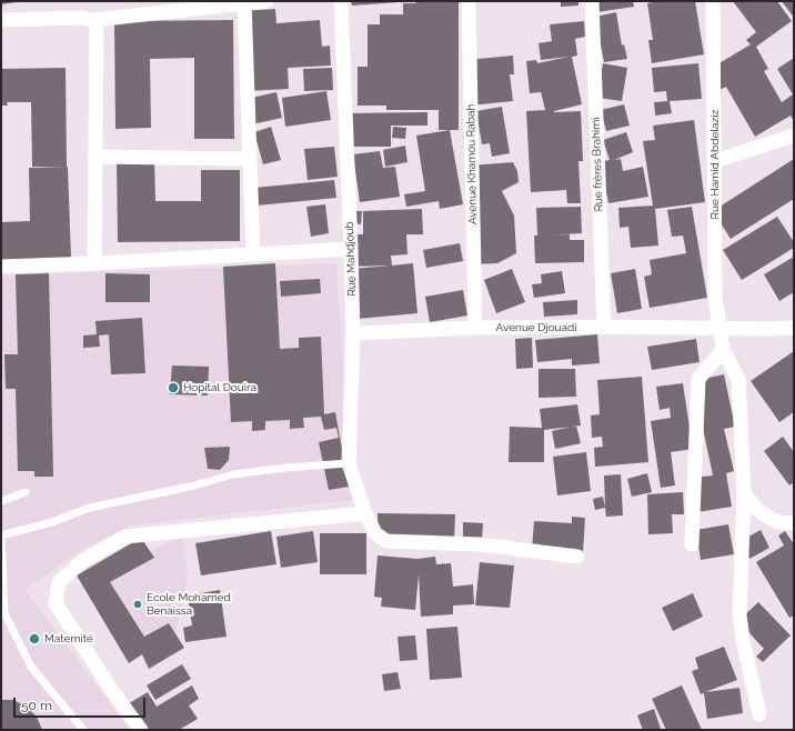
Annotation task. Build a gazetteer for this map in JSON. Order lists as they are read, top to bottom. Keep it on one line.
{"streets":{"street":["Avenue Khamou Rabah","Rue frères Brahimi","Rue Hamid Abdelaziz","Rue Mahdjoub","Avenue Djouadi"]},"crossings":[["Avenue Khamou Rabah","Avenue Djouadi"],["Rue frères Brahimi","Avenue Djouadi"],["Rue Hamid Abdelaziz","Avenue Djouadi"],["Rue Mahdjoub","Avenue Djouadi"]],"places":["Hopital Douira","Ecole Mohamed Benaissa","Maternité"],"scale_bar":"50 m"}
